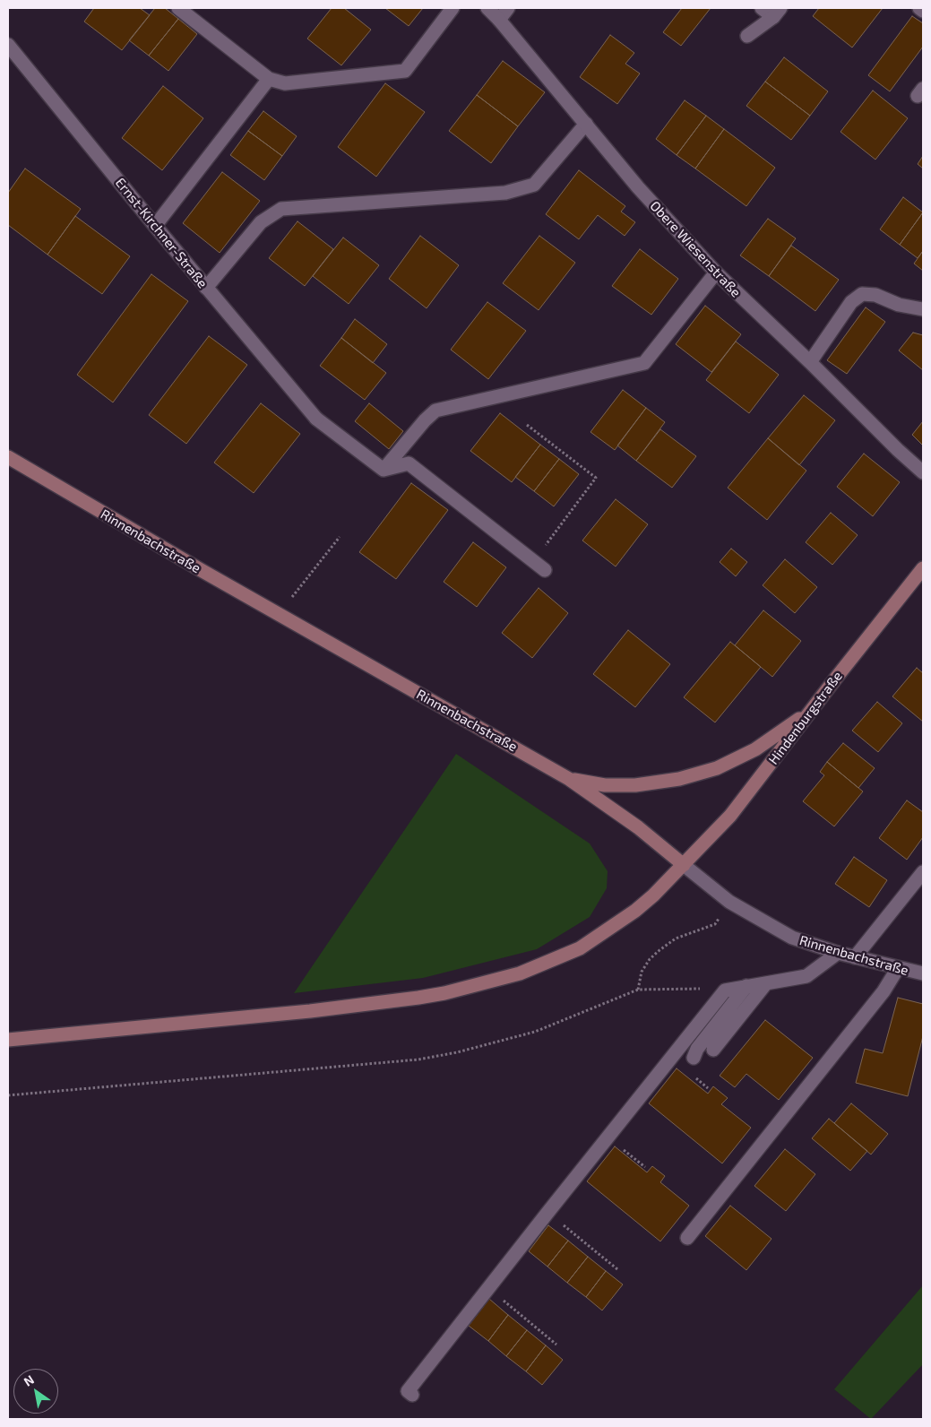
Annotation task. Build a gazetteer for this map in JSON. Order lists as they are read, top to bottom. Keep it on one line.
{"streets":{"main road":["Rinnenbachstraße","Hindenburgstraße"],"street":["Ernst-Kirchner-Straße","Obere Wiesenstraße"]},"crossings":[["Rinnenbachstraße","Hindenburgstraße"]],"north":"top left"}
